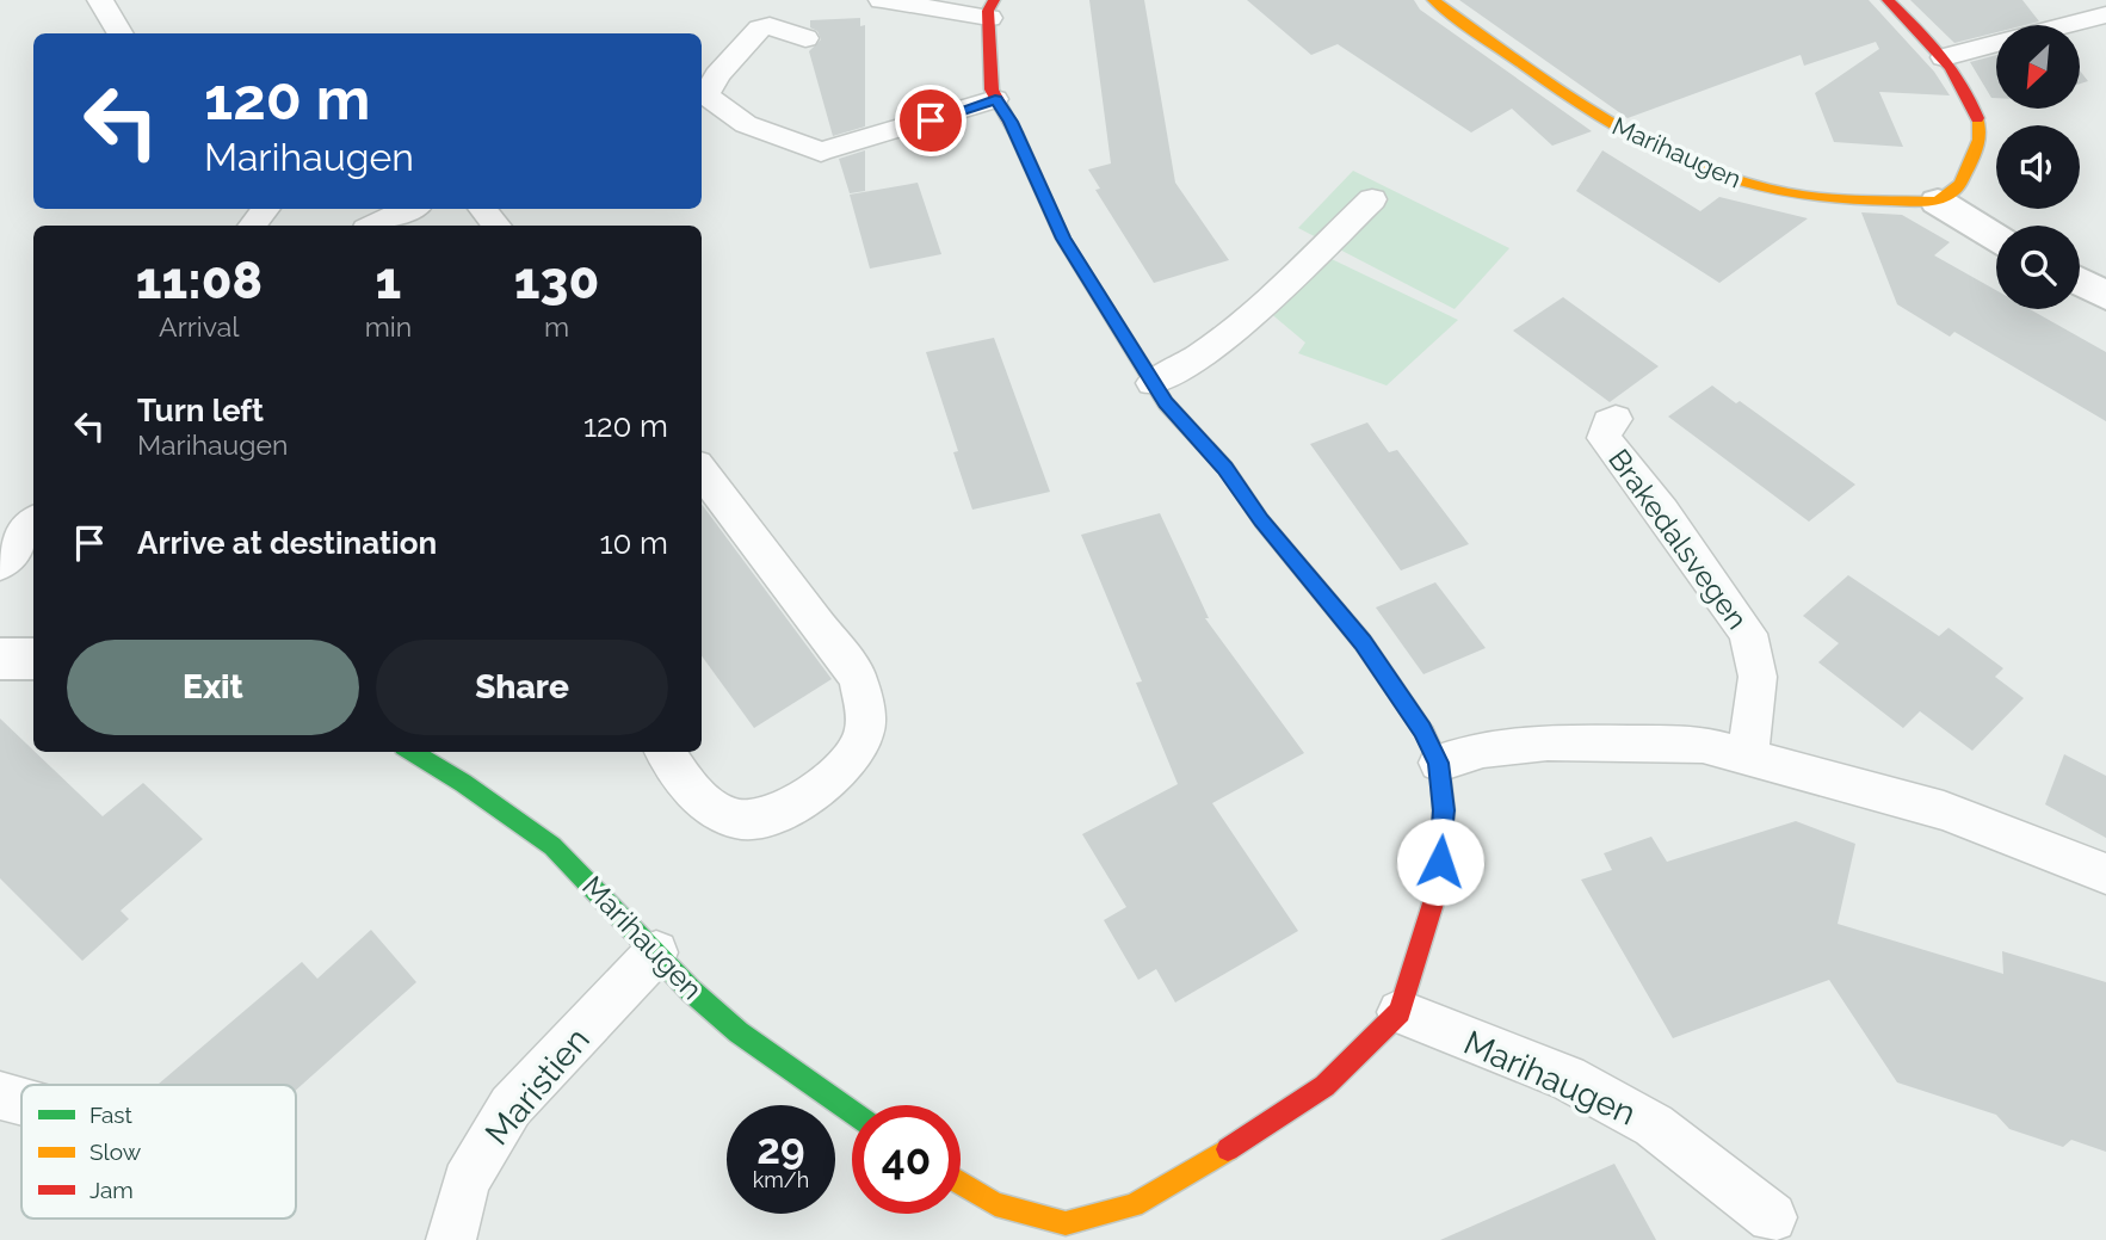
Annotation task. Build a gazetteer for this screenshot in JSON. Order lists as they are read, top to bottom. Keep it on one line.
{"streets":{"street":["Marihaugen"],"lane":["Brakedalsvegen","Maristien"]},"crossings":[["Marihaugen","Maristien"]],"legend":["Fast","Slow","Jam"],"north":"bottom left","page":{"turn":["120 m","Marihaugen"],"eta":["11:08","Arrival","1","min","130","m"],"list":[{"name":"Turn left","note":"Marihaugen","value":"120 m"},{"name":"Arrive at destination","value":"10 m"}],"buttons":["Exit","Share"],"speed":"29 km/h","limit":"40"}}
